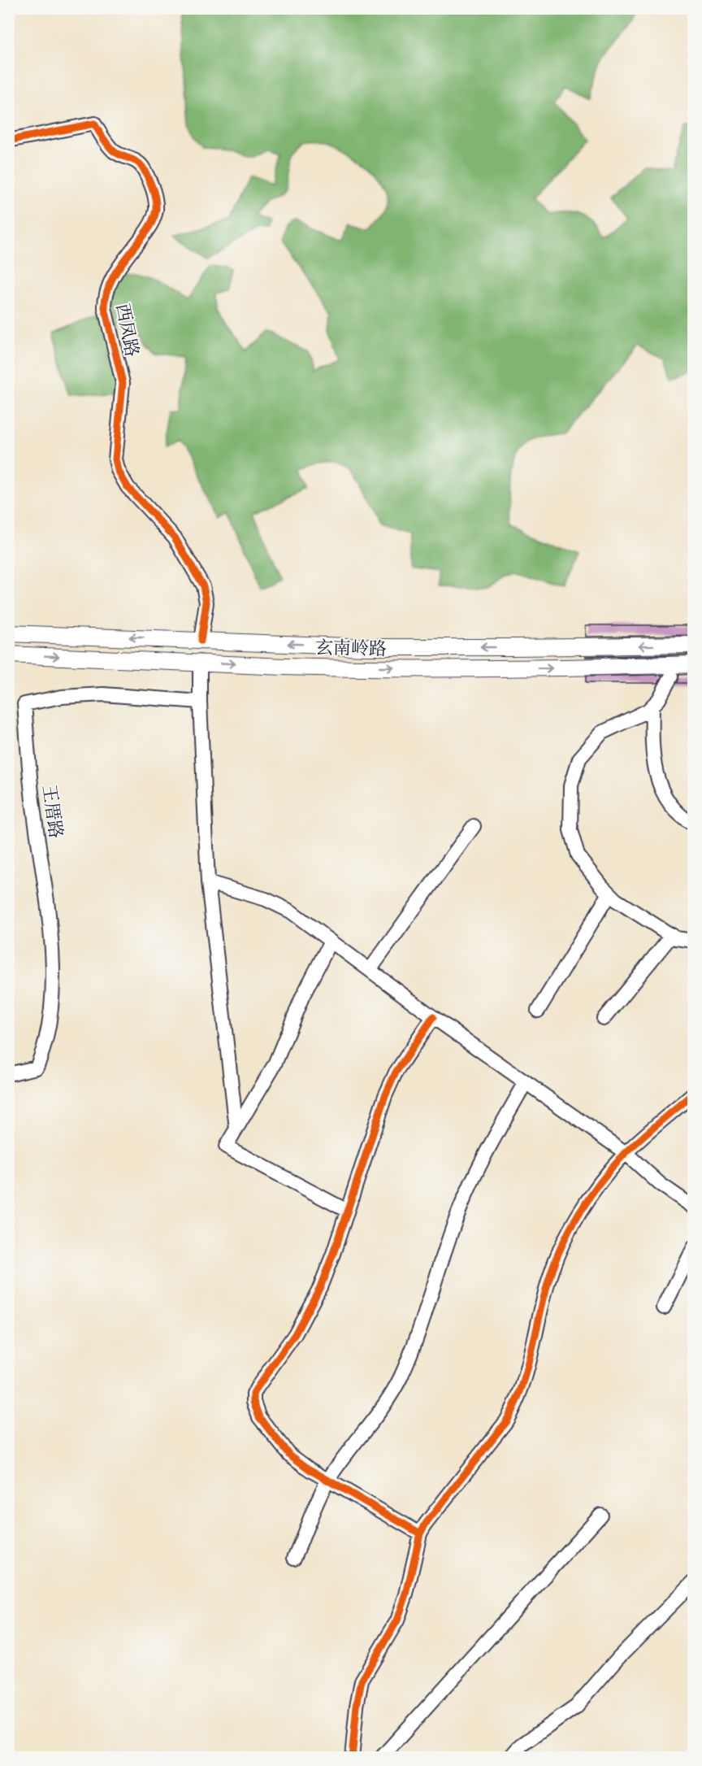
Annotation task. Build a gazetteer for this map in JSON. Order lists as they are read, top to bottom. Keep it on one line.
{"streets":{"main road":["玄南岭路"],"street":["西凤路","王厝路"]},"crossings":[["西凤路","玄南岭路"]]}
